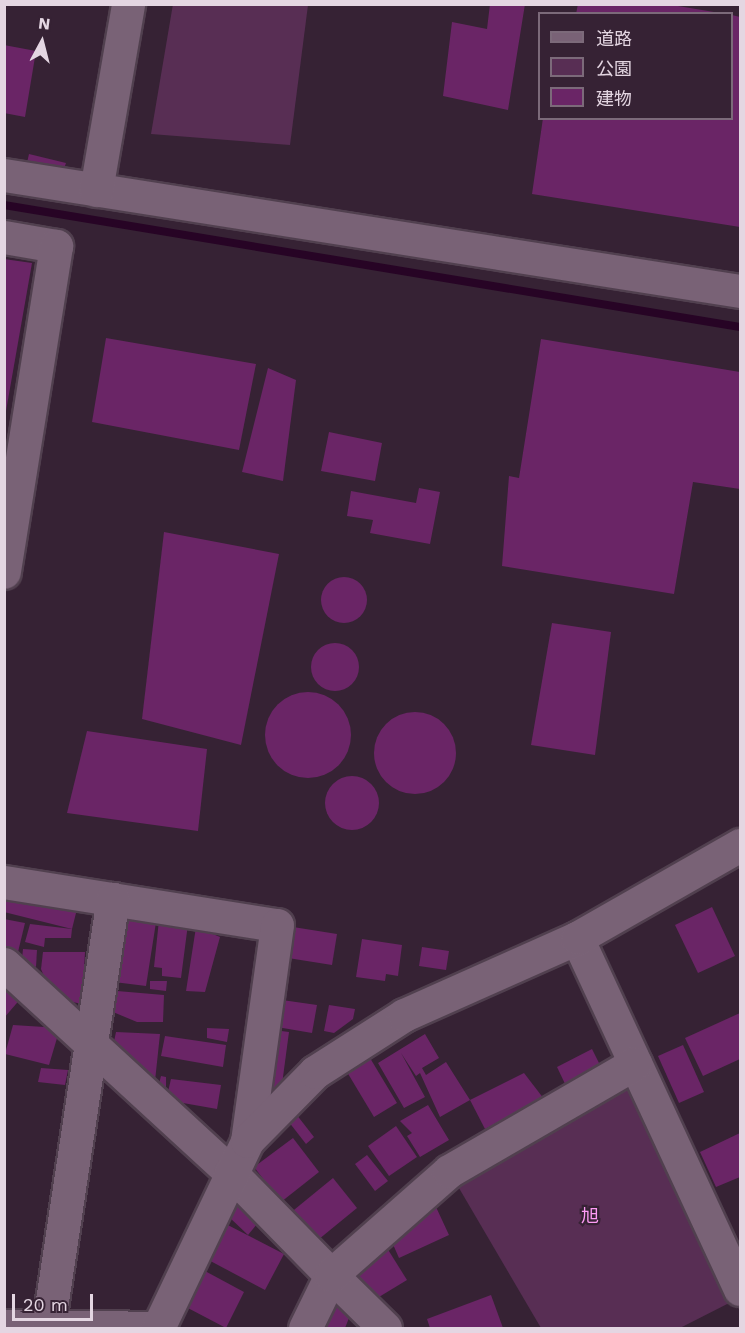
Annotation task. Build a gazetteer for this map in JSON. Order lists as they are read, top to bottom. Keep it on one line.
{"parks":["旭"],"legend":["道路","公園","建物"],"scale_bar":"20 m","north":"top"}
